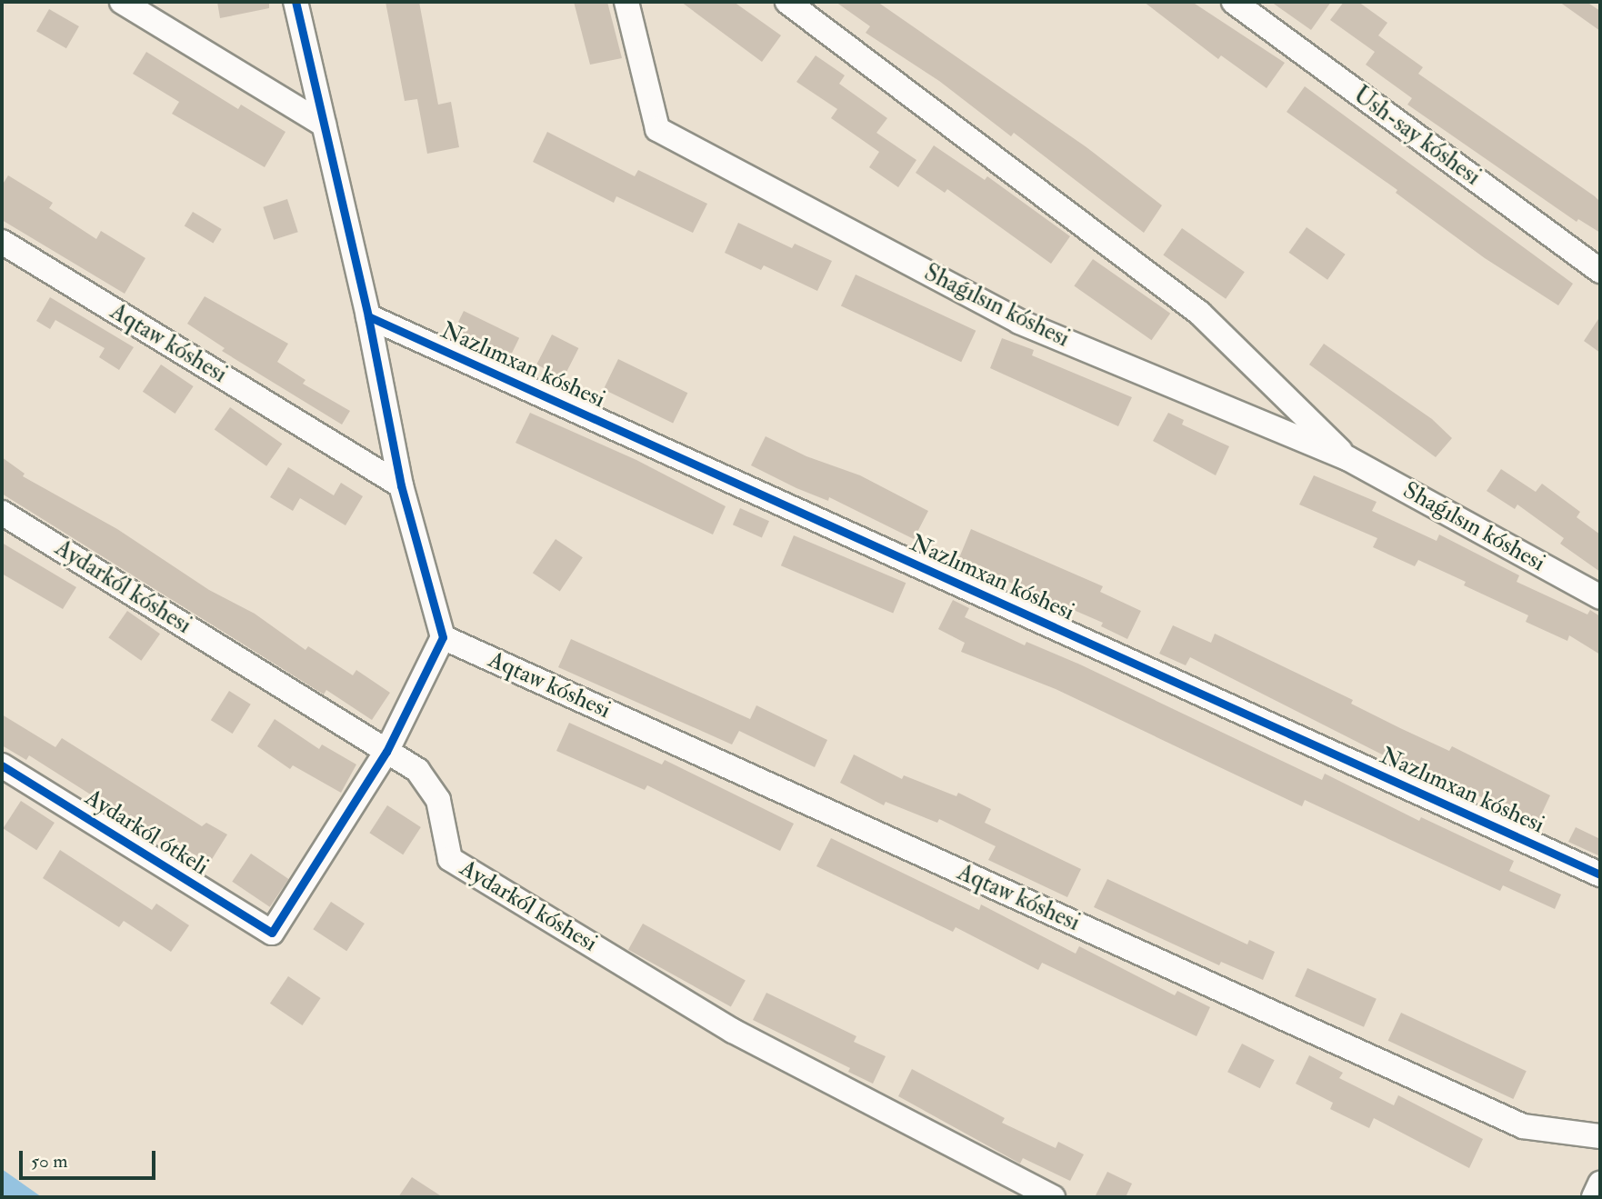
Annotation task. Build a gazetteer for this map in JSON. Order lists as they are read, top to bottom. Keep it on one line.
{"streets":{"street":["Ush-say kóshesi","Shaǵılsın kóshesi","Aqtaw kóshesi","Nazlımxan kóshesi","Aydarkól kóshesi","Aydarkól ótkeli"]},"crossings":[["Aydarkól kóshesi","Aydarkól ótkeli"]],"scale_bar":"50 m"}
